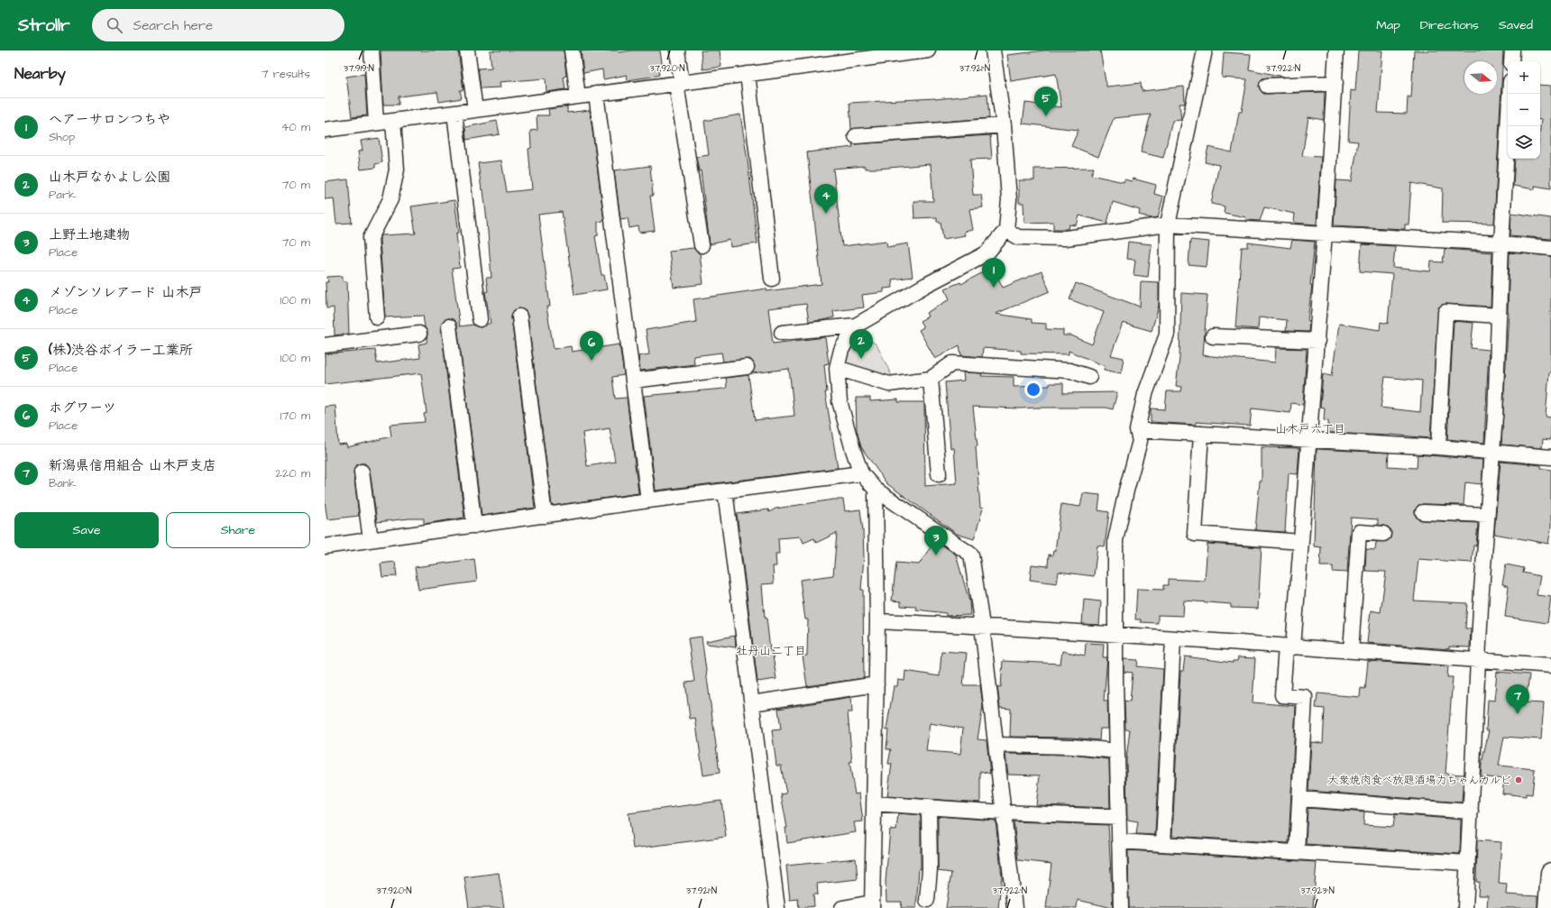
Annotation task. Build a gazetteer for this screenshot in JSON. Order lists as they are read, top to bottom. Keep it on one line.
{"districts":["山木戸六丁目","牡丹山二丁目"],"places":["大衆焼肉食べ放題酒場力ちゃんカルビ"],"north":"right","page":{"header":"Strollr","search":"Search here","nav":["Map","Directions","Saved"],"heading":["Nearby","7 results"],"map_buttons":["+","−"],"pins":["5","4","1","2","6","3","7"],"list":[{"mark":"1","name":"ヘアーサロンつちや","note":"Shop","value":"40 m"},{"mark":"2","name":"山木戸なかよし公園","note":"Park","value":"70 m"},{"mark":"3","name":"上野土地建物","note":"Place","value":"70 m"},{"mark":"4","name":"メゾンソレアード 山木戸","note":"Place","value":"100 m"},{"mark":"5","name":"(株)渋谷ボイラー工業所","note":"Place","value":"100 m"},{"mark":"6","name":"ホグワーツ","note":"Place","value":"170 m"},{"mark":"7","name":"新潟県信用組合 山木戸支店","note":"Bank","value":"220 m"}],"buttons":["Save","Share"]},"coordinates":["37.919°N","37.920°N","37.921°N","37.922°N","37.923°N"]}
